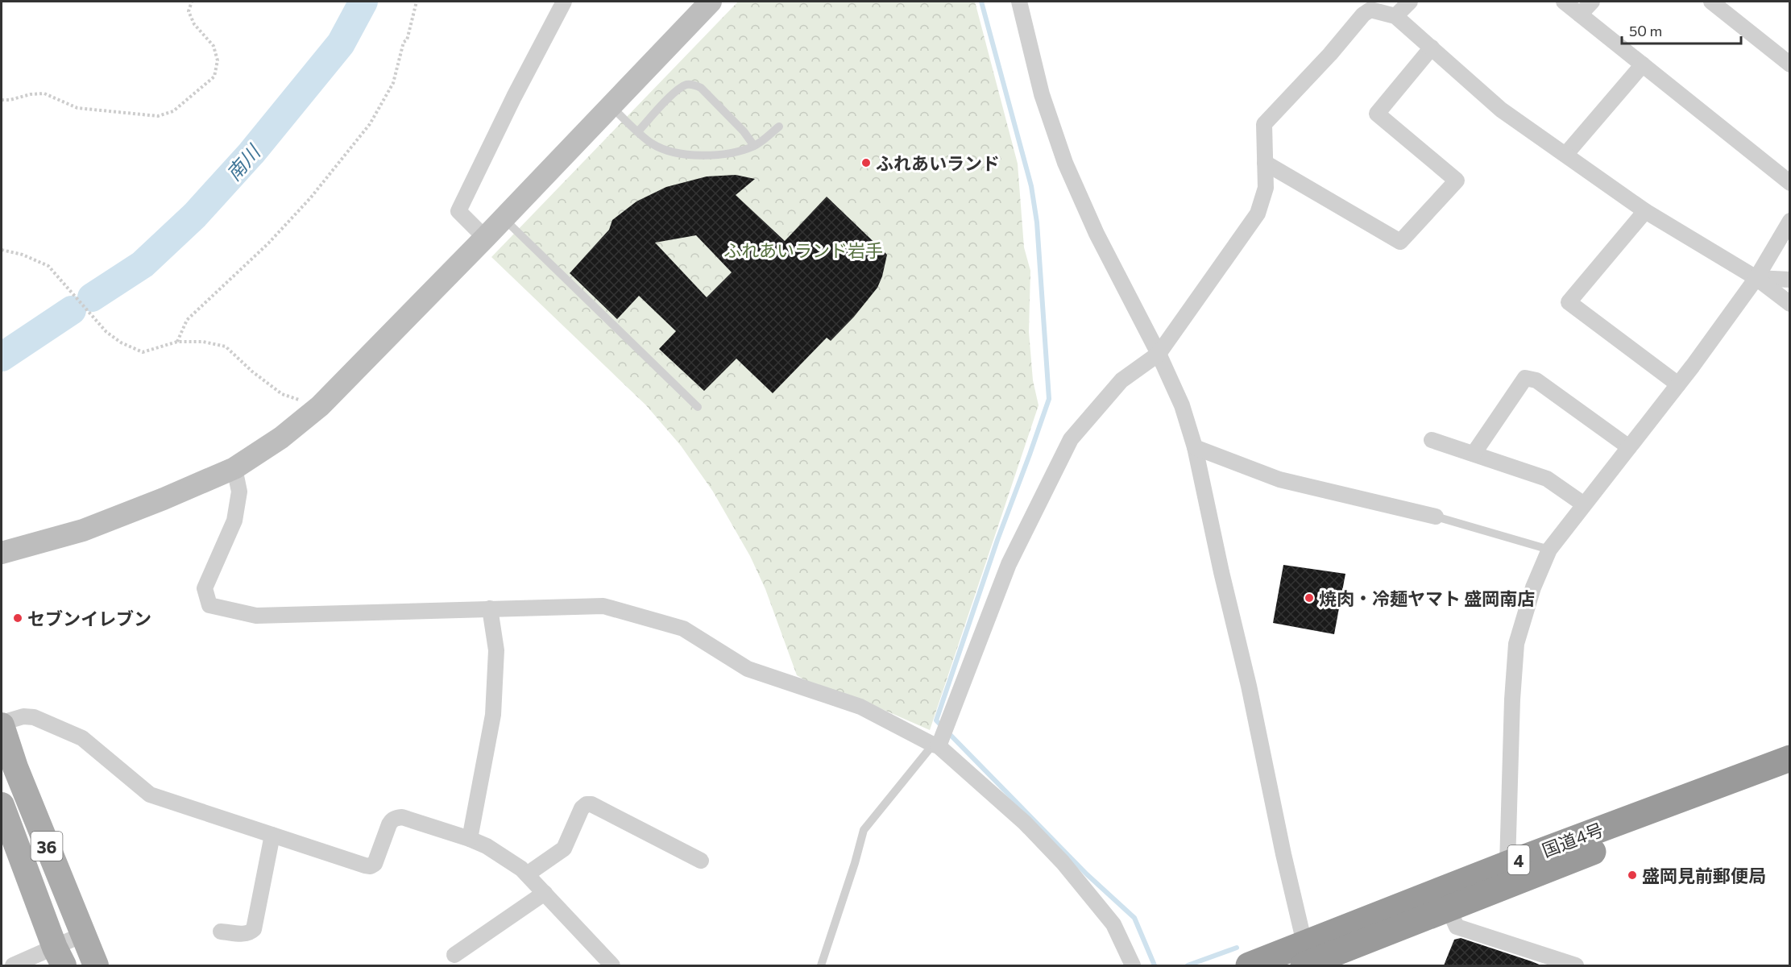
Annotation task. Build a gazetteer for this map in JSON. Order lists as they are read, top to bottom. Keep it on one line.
{"streets":{"highway":["国道4号","4"],"main road":["36"]},"water":["南川"],"parks":["ふれあいランド岩手"],"places":["ふれあいランド","焼肉・冷麺ヤマト 盛岡南店","セブンイレブン","盛岡見前郵便局"],"scale_bar":"50 m"}
